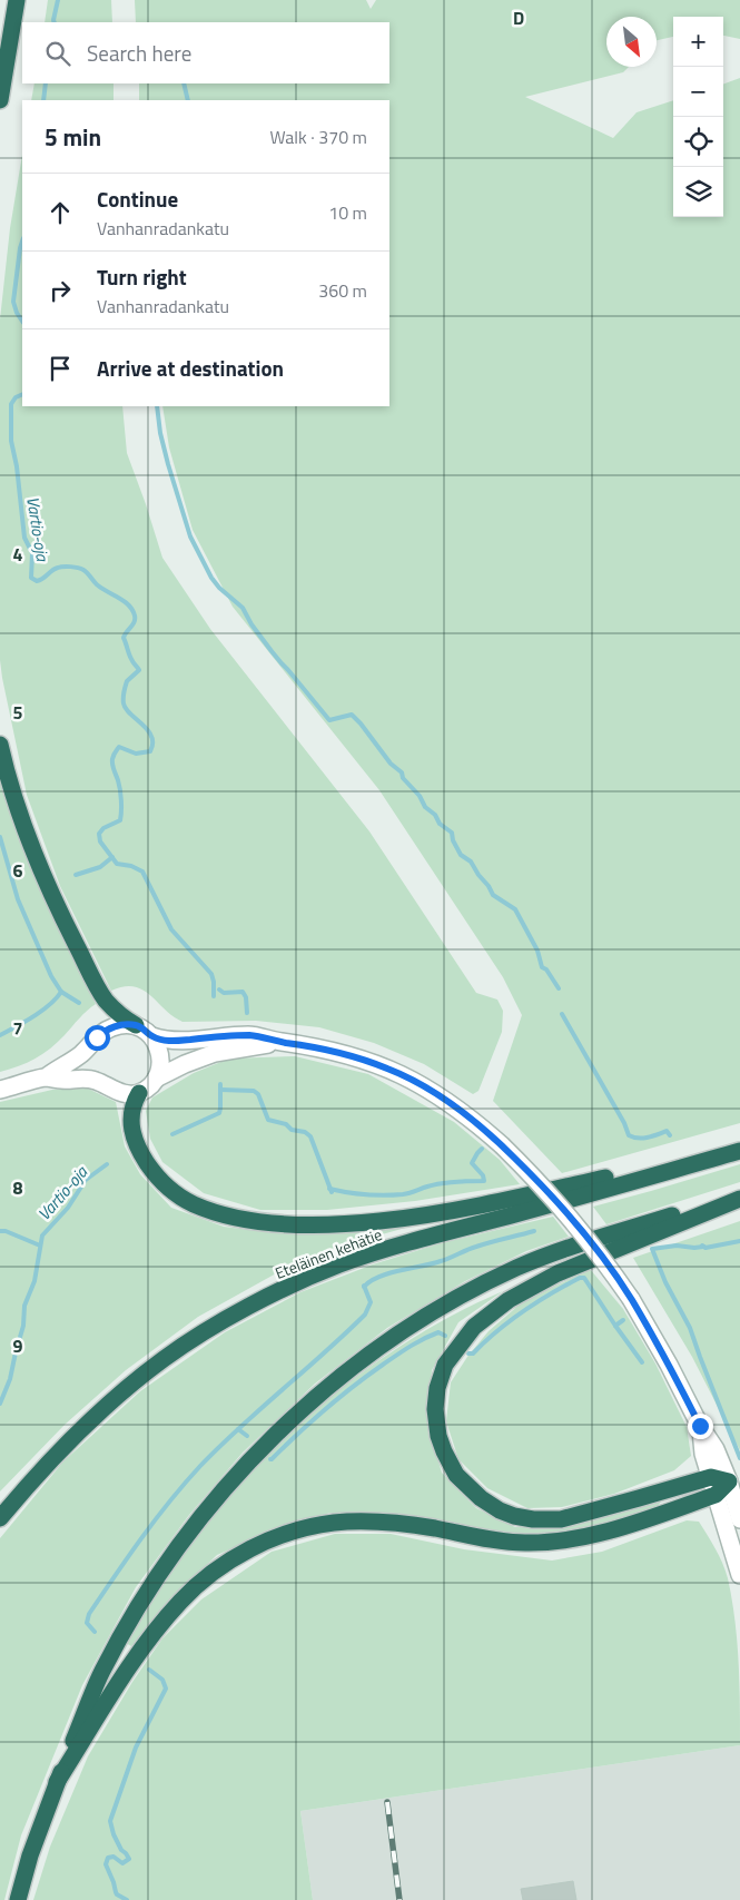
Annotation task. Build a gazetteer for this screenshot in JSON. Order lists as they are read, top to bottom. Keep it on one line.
{"streets":{"highway":["Eteläinen kehätie"]},"water":["Vartio-oja"],"north":"bottom right","page":{"map_buttons":["+","−"],"search":"Search here","heading":["5 min","Walk · 370 m"],"list":[["Continue","Vanhanradankatu","10 m"],["Turn right","Vanhanradankatu","360 m"],"Arrive at destination"]},"grid":{"columns":["D"],"rows":["4","5","6","7","8","9"]}}
